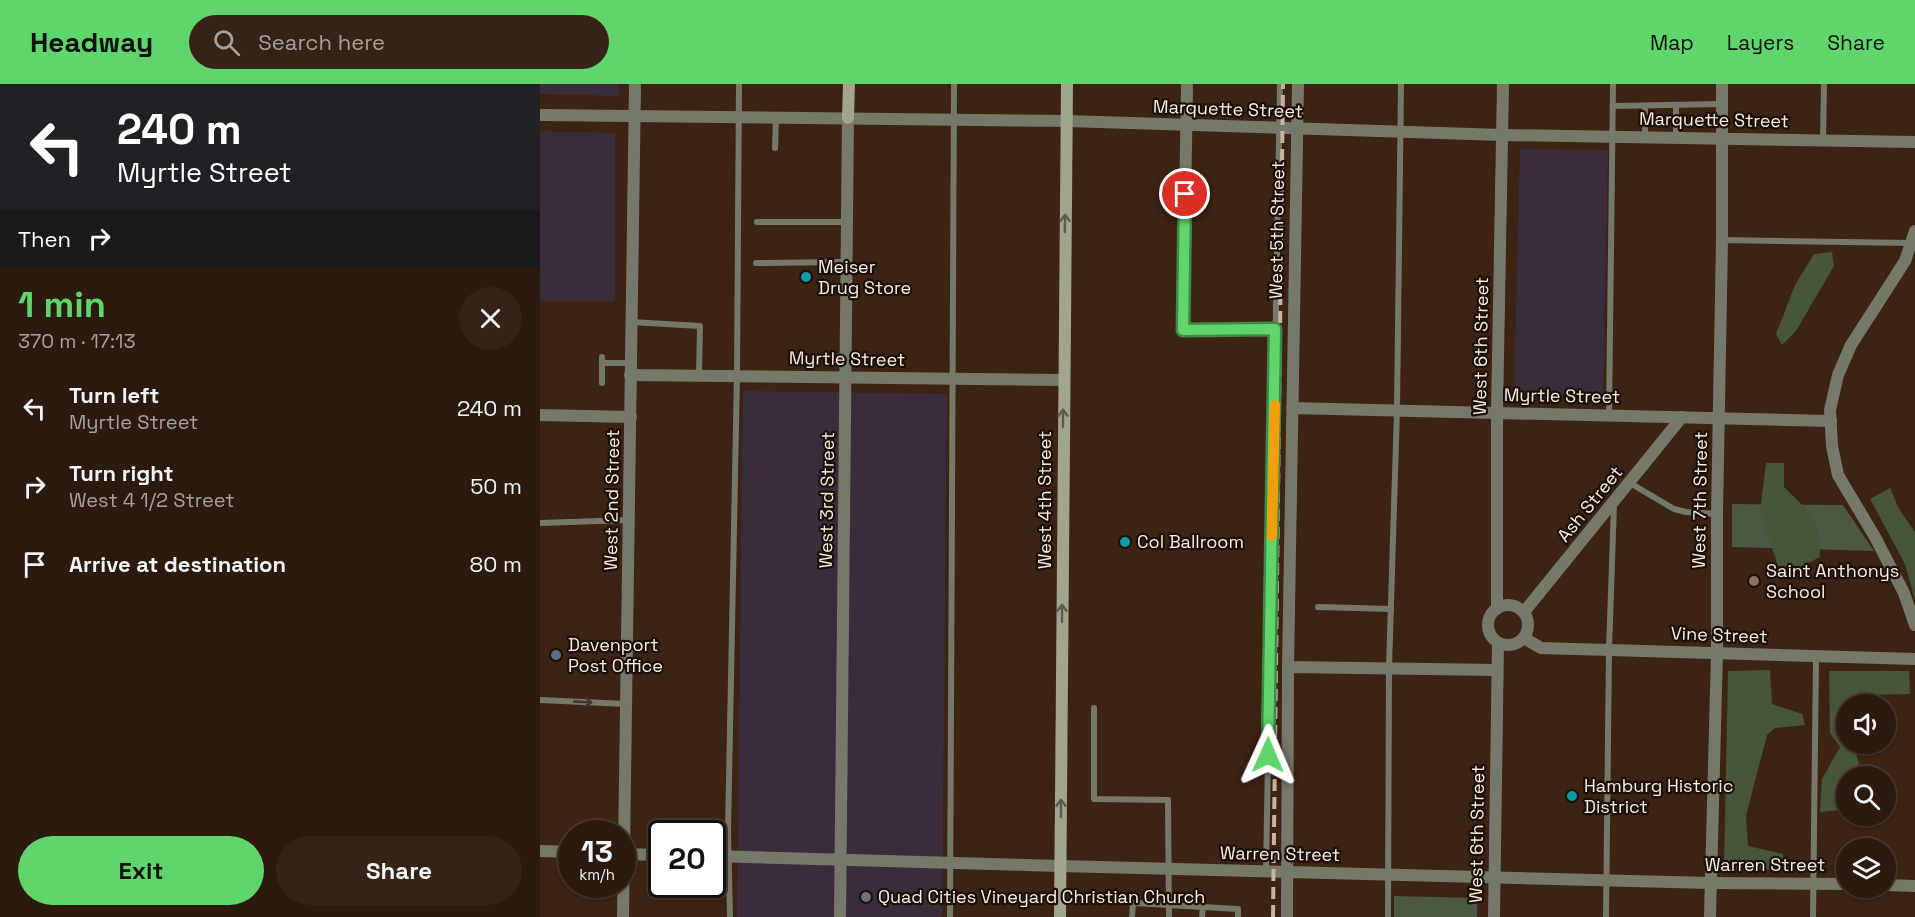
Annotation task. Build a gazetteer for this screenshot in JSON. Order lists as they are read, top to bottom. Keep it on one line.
{"streets":{"main road":["West 3rd Street","West 4th Street"],"street":["Marquette Street","West 5th Street","West 6th Street","Myrtle Street","West 2nd Street","West 7th Street","Ash Street","Vine Street","Warren Street"]},"crossings":[["Marquette Street","West 5th Street"],["Marquette Street","West 6th Street"],["Marquette Street","West 2nd Street"],["Marquette Street","West 3rd Street"],["Marquette Street","West 4th Street"],["Marquette Street","West 7th Street"],["West 5th Street","Myrtle Street"],["West 5th Street","Warren Street"],["West 6th Street","Myrtle Street"],["West 6th Street","Ash Street"],["West 6th Street","Vine Street"],["West 6th Street","Warren Street"],["Myrtle Street","West 2nd Street"],["Myrtle Street","West 3rd Street"],["Myrtle Street","West 4th Street"],["Myrtle Street","West 7th Street"],["Myrtle Street","Ash Street"],["West 3rd Street","Warren Street"],["West 4th Street","Warren Street"],["West 7th Street","Vine Street"],["West 7th Street","Warren Street"],["Ash Street","Vine Street"]],"one_way":["West 4th Street"],"places":["Meiser Drug Store","Col Ballroom","Saint Anthonys School","Davenport Post Office","Hamburg Historic District","Quad Cities Vineyard Christian Church"],"page":{"header":"Headway","search":"Search here","nav":["Map","Layers","Share"],"turn":["240 m","Myrtle Street"],"then":"Then","heading":["1 min","370 m · 17:13"],"list":[{"name":"Turn left","note":"Myrtle Street","value":"240 m"},{"name":"Turn right","note":"West 4 1/2 Street","value":"50 m"},{"name":"Arrive at destination","value":"80 m"}],"speed":"13 km/h","limit":"20","buttons":["Exit","Share"]}}
